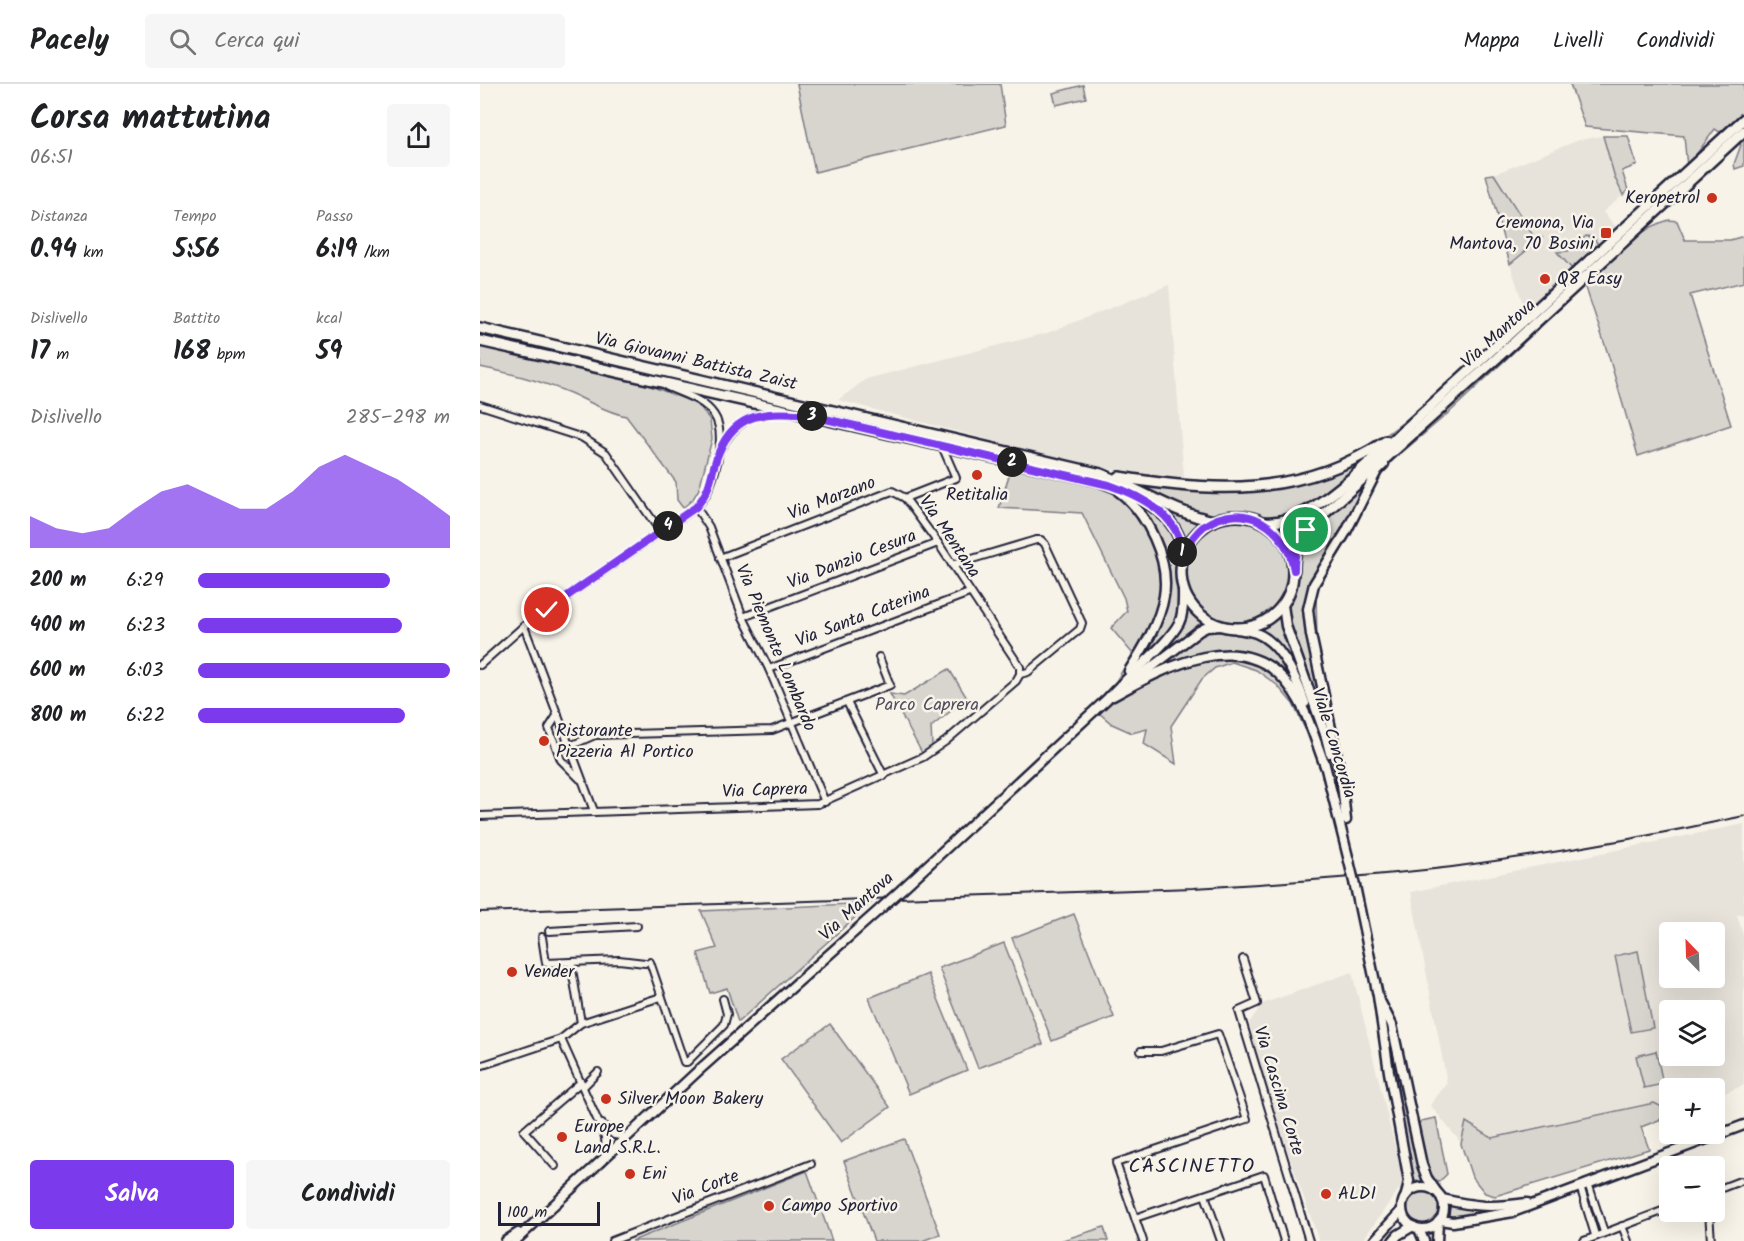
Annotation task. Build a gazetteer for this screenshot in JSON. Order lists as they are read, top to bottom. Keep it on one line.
{"streets":{"main road":["Via Mantova","Via Giovanni Battista Zaist","Viale Concordia"],"street":["Via Marzano","Via Mentana","Via Danzio Cesura","Via Santa Caterina","Via Piemonte Lombardo","Via Caprera","Via Cascina Corte","Via Corte"]},"crossings":[["Via Mantova","Via Giovanni Battista Zaist"],["Via Mantova","Viale Concordia"],["Via Giovanni Battista Zaist","Via Marzano"],["Via Giovanni Battista Zaist","Viale Concordia"],["Via Marzano","Via Mentana"],["Via Marzano","Via Piemonte Lombardo"],["Via Mentana","Via Danzio Cesura"],["Via Mentana","Via Santa Caterina"],["Via Mentana","Via Caprera"],["Via Danzio Cesura","Via Piemonte Lombardo"],["Via Santa Caterina","Via Piemonte Lombardo"],["Via Piemonte Lombardo","Via Caprera"]],"districts":["CASCINETTO"],"parks":["Parco Caprera"],"places":{"other":["Keropetrol","Q8 Easy","Retitalia","Ristorante Pizzeria Al Portico","Vender","Silver Moon Bakery","Europe Land S.R.L.","Eni","ALDI","Campo Sportivo"],"transit":["Cremona, Via Mantova, 70 Bosini"]},"scale_bar":"100 m","north":"top left","page":{"header":"Pacely","search":"Cerca qui","nav":["Mappa","Livelli","Condividi"],"heading":["Corsa mattutina","06:51"],"stats":[["Distanza","0.94 km"],["Tempo","5:56"],["Passo","6:19 /km"],["Dislivello","17 m"],["Battito","168 bpm"],["kcal","59"]],"chart":["Dislivello","285–298 m"],"pins":["3","2","4","1"],"list":[{"name":"200 m","note":"6:29"},{"name":"400 m","note":"6:23"},{"name":"600 m","note":"6:03"},{"name":"800 m","note":"6:22"}],"map_buttons":["+","−"],"buttons":["Salva","Condividi"],"scale":"100 m"}}
